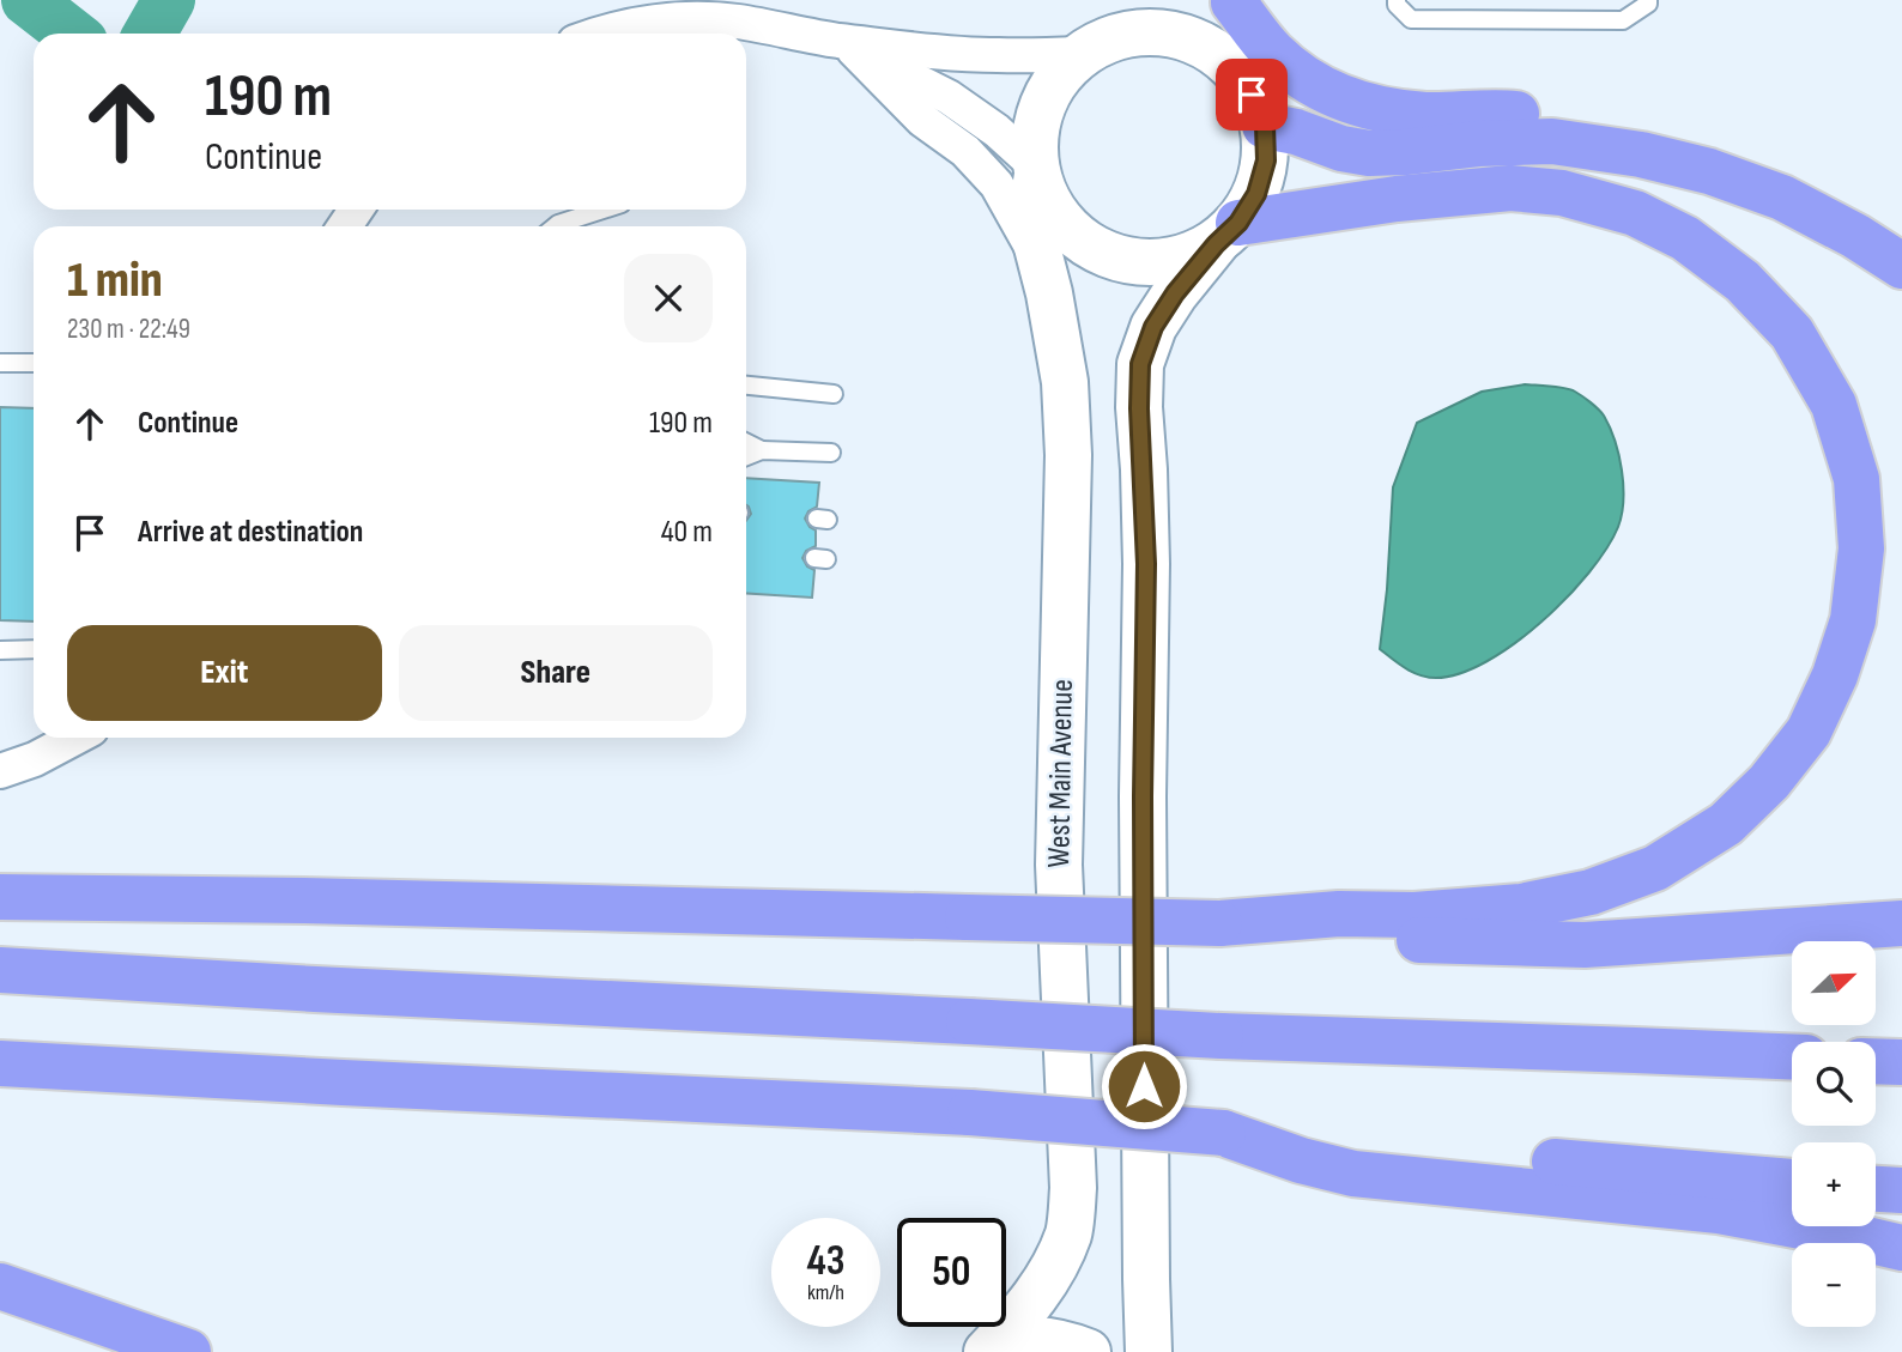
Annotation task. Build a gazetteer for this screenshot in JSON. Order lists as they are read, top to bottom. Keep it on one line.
{"streets":{"main road":["West Main Avenue"]},"north":"top right","page":{"turn":["190 m","Continue"],"heading":["1 min","230 m · 22:49"],"list":[{"name":"Continue","value":"190 m"},{"name":"Arrive at destination","value":"40 m"}],"buttons":["Exit","Share"],"map_buttons":["+","−"],"speed":"43 km/h","limit":"50"}}
